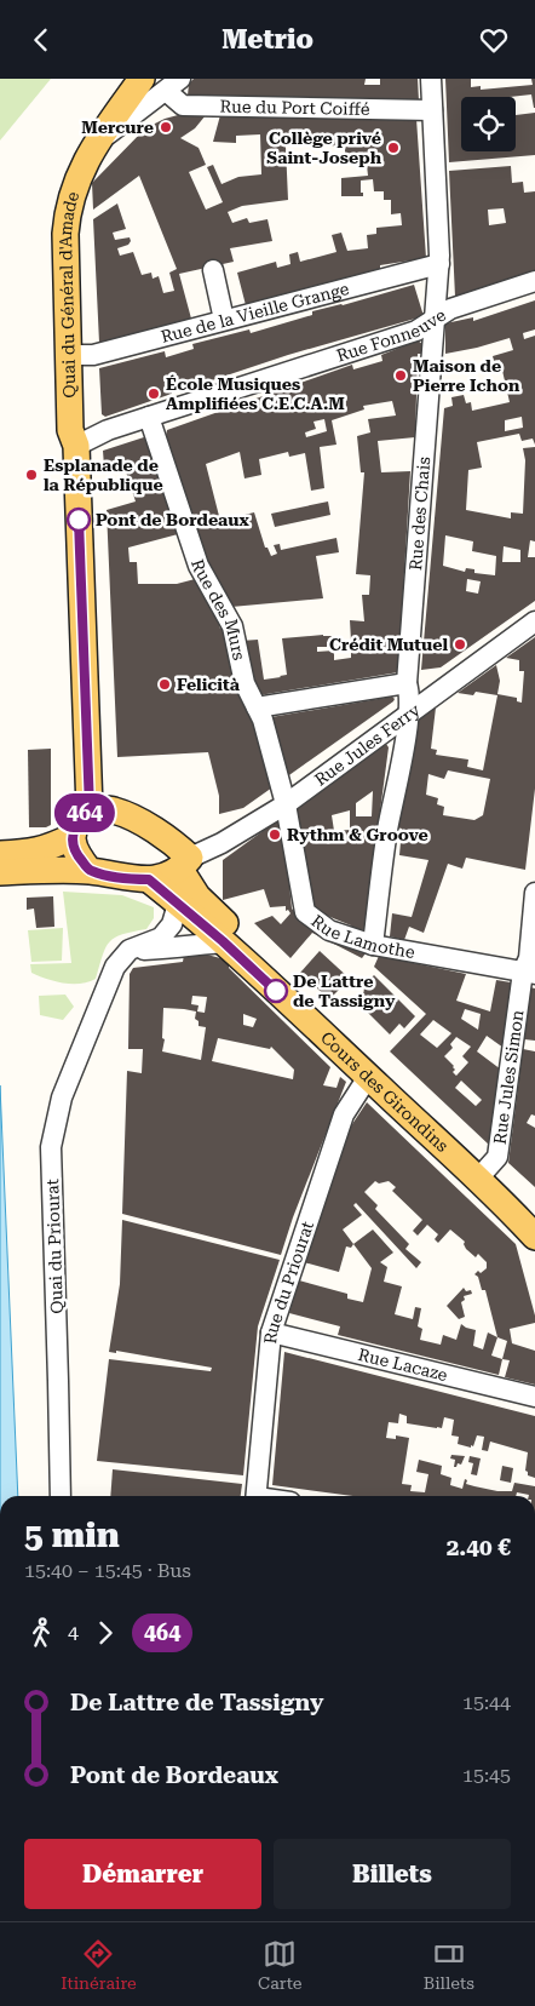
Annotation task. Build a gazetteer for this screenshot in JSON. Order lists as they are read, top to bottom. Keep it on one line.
{"streets":{"main road":["Quai du Général d'Amade","Cours des Girondins"],"street":["Rue du Port Coiffé","Rue de la Vieille Grange","Rue Fonneuve","Rue des Chais","Rue des Murs","Rue Jules Ferry","Rue Lamothe","Rue Jules Simon","Quai du Priourat","Rue du Priourat","Rue Lacaze"]},"crossings":[["Rue du Port Coiffé","Rue des Chais"],["Quai du Général d'Amade","Rue de la Vieille Grange"],["Quai du Général d'Amade","Rue Fonneuve"],["Quai du Général d'Amade","Cours des Girondins"],["Rue de la Vieille Grange","Rue des Chais"],["Rue Fonneuve","Rue des Chais"],["Rue Fonneuve","Rue des Murs"],["Rue des Chais","Rue Jules Ferry"],["Rue des Chais","Rue Lamothe"],["Rue des Murs","Rue Jules Ferry"],["Rue des Murs","Rue Lamothe"],["Rue Jules Ferry","Rue Lamothe"],["Rue Jules Ferry","Cours des Girondins"],["Rue Lamothe","Rue Jules Simon"],["Rue Jules Simon","Cours des Girondins"],["Cours des Girondins","Rue du Priourat"],["Rue du Priourat","Rue Lacaze"]],"places":["Mercure","Collège privé Saint-Joseph","Maison de Pierre Ichon","École Musiques Amplifiées C.E.C.A.M","Esplanade de la République","Pont de Bordeaux","Crédit Mutuel","Felicità","Rythm & Groove","De Lattre de Tassigny"],"lines":["bus line 464"],"page":{"header":"Metrio","on_map":"464","heading":["5 min","15:40 – 15:45 · Bus","2.40 €"],"legs":["4","464"],"list":[{"name":"De Lattre de Tassigny","value":"15:44"},{"name":"Pont de Bordeaux","value":"15:45"}],"buttons":["Démarrer","Billets"],"tabs":["Itinéraire","Carte","Billets"]}}
